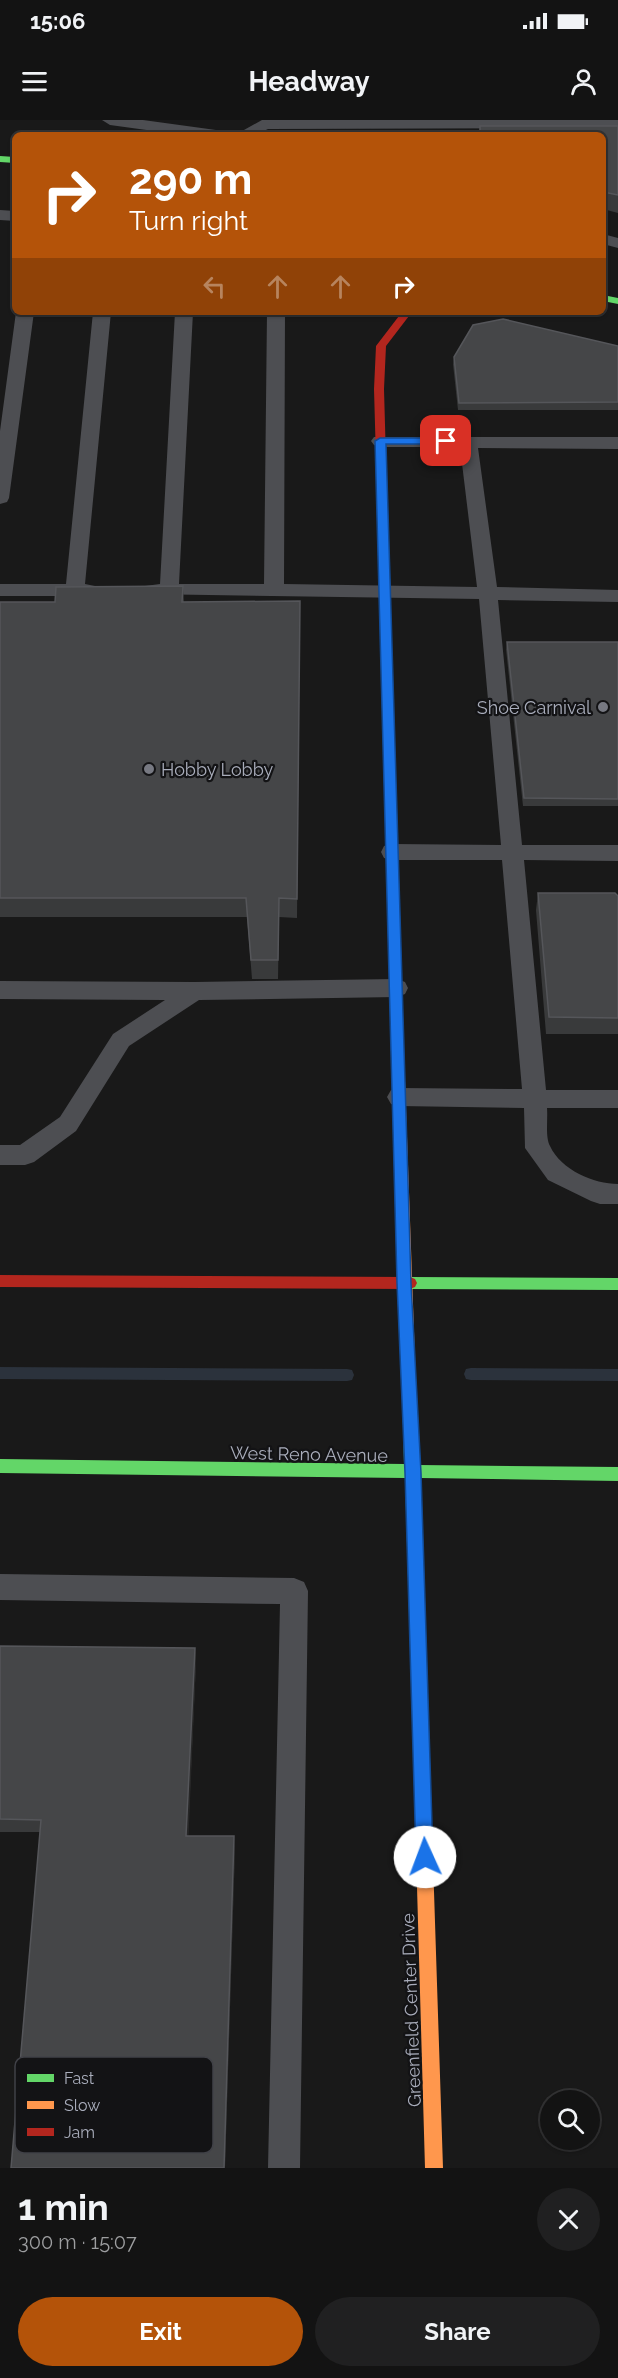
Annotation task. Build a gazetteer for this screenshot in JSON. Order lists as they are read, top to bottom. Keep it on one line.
{"streets":{"street":["West Reno Avenue","Greenfield Center Drive"]},"crossings":[["West Reno Avenue","Greenfield Center Drive"]],"places":["Shoe Carnival","Hobby Lobby"],"legend":["Fast","Slow","Jam"],"page":{"status":"15:06","header":"Headway","turn":["290 m","Turn right"],"heading":["1 min","300 m · 15:07"],"buttons":["Exit","Share"]}}
